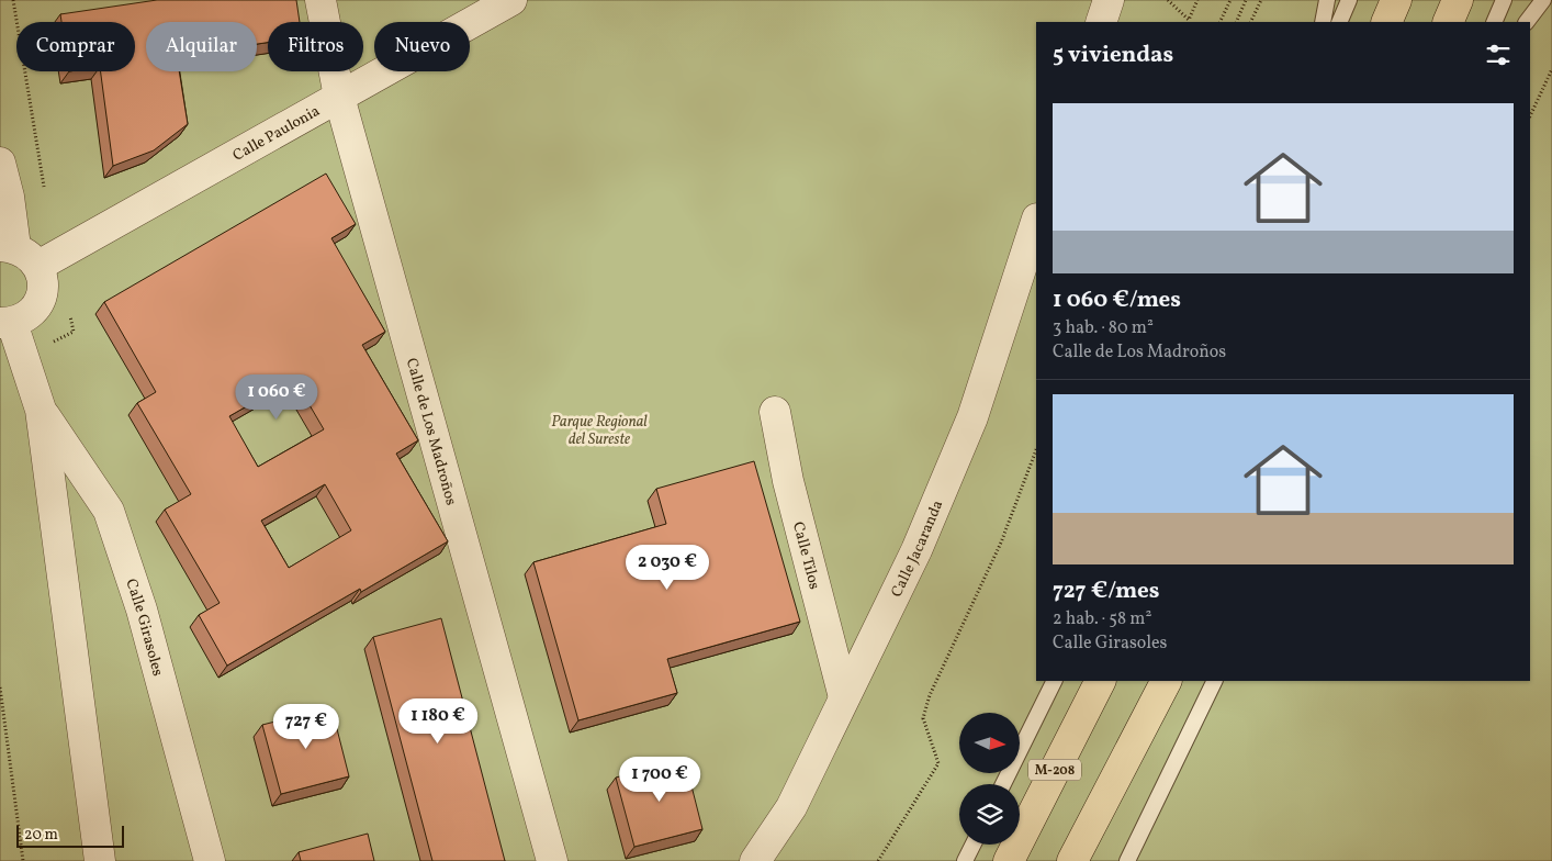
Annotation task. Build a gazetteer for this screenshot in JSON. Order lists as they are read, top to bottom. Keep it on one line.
{"streets":{"main road":["M-208"],"street":["Calle Paulonia","Calle de Los Madroños","Calle Jacaranda","Calle Tilos","Calle Girasoles"]},"crossings":[["Calle Paulonia","Calle de Los Madroños"],["Calle Jacaranda","Calle Tilos"]],"parks":["Parque Regional del Sureste"],"scale_bar":"20 m","north":"right","page":{"chip":["Comprar","Alquilar","Filtros","Nuevo"],"heading":"5 viviendas","list":[{"name":"1 060 €/mes","note":"3 hab. · 80 m² · Calle de Los Madroños"},{"name":"727 €/mes","note":"2 hab. · 58 m² · Calle Girasoles"}],"price":["1 060 €","2 030 €","1 180 €","727 €","1 700 €"],"scale":"20 m"}}
